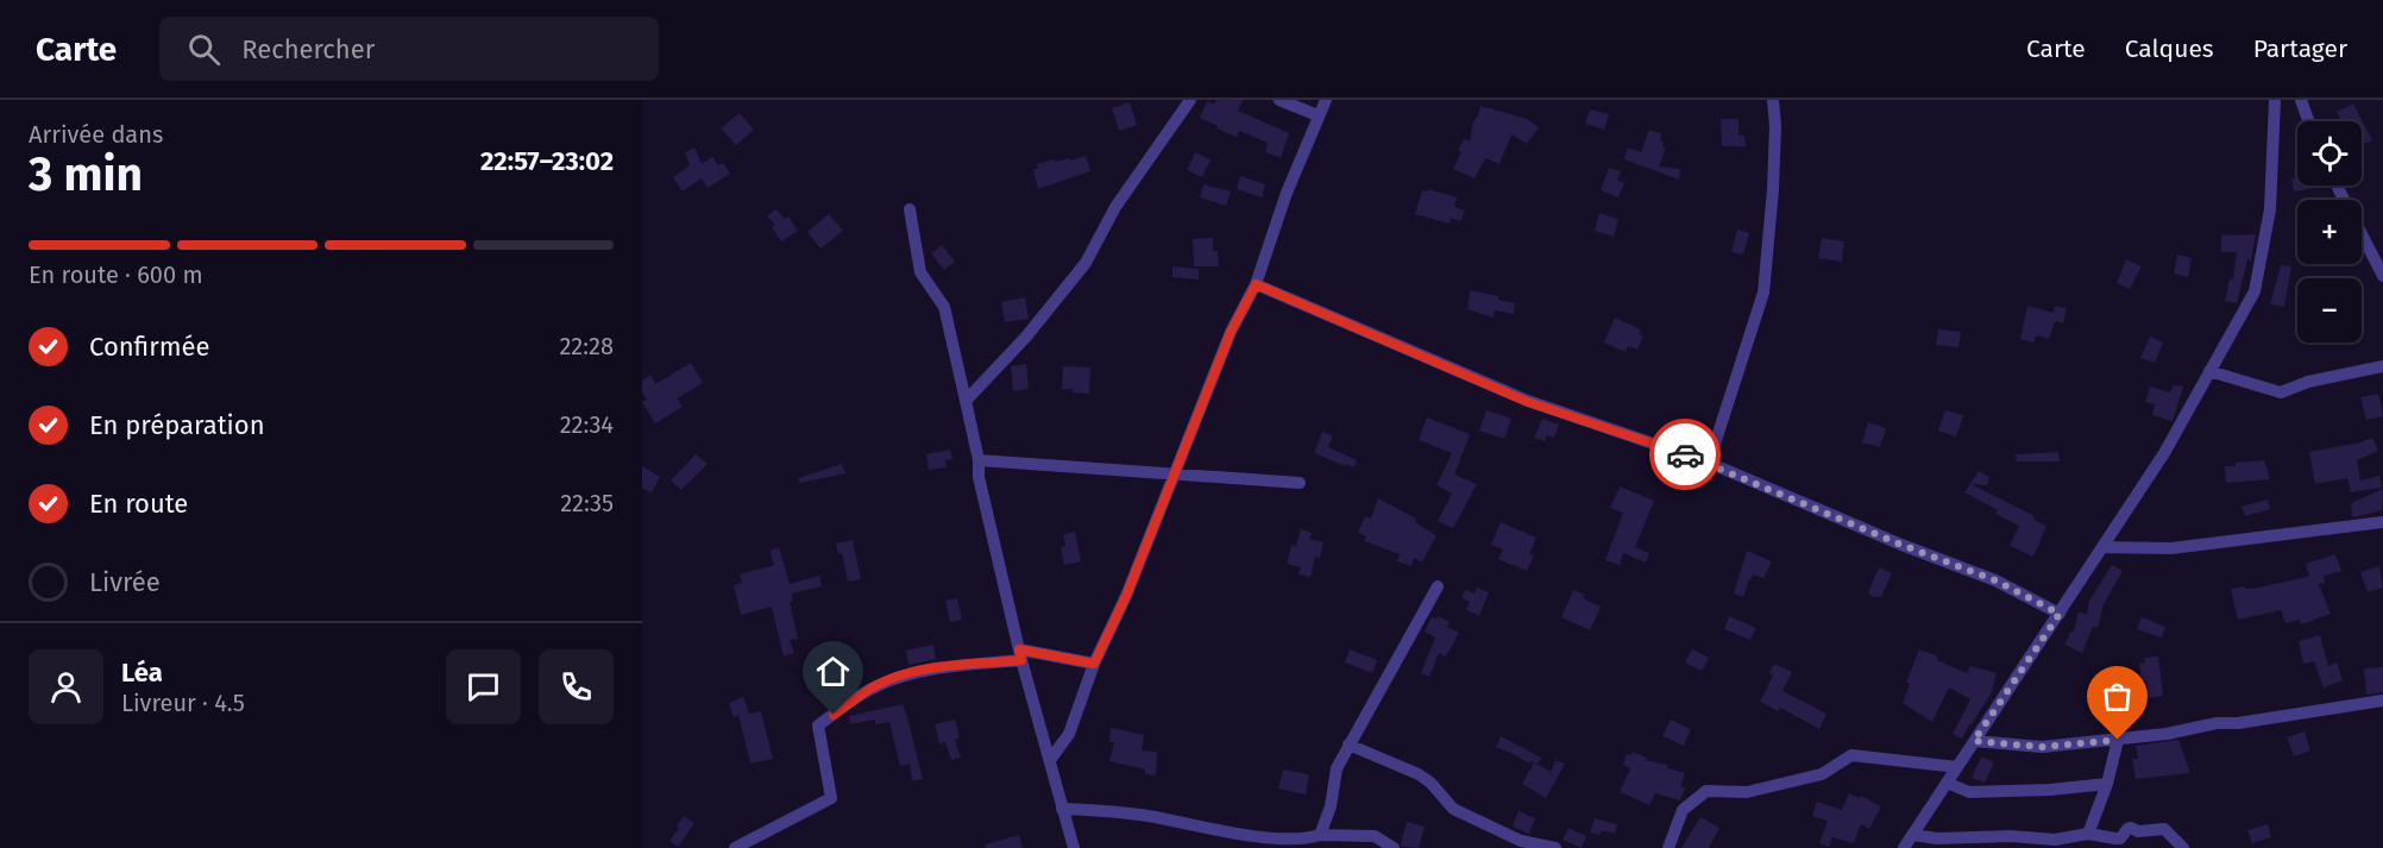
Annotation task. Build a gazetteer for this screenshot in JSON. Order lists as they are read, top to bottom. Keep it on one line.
{"page":{"header":"Carte","search":"Rechercher","nav":["Carte","Calques","Partager"],"heading":["3 min","Arrivée dans","22:57–23:02"],"panel":["Léa","Livreur · 4.5"],"map_buttons":["+","−"],"bar":"En route · 600 m","list":[["Confirmée","22:28"],["En préparation","22:34"],["En route","22:35"],"Livrée"]}}
